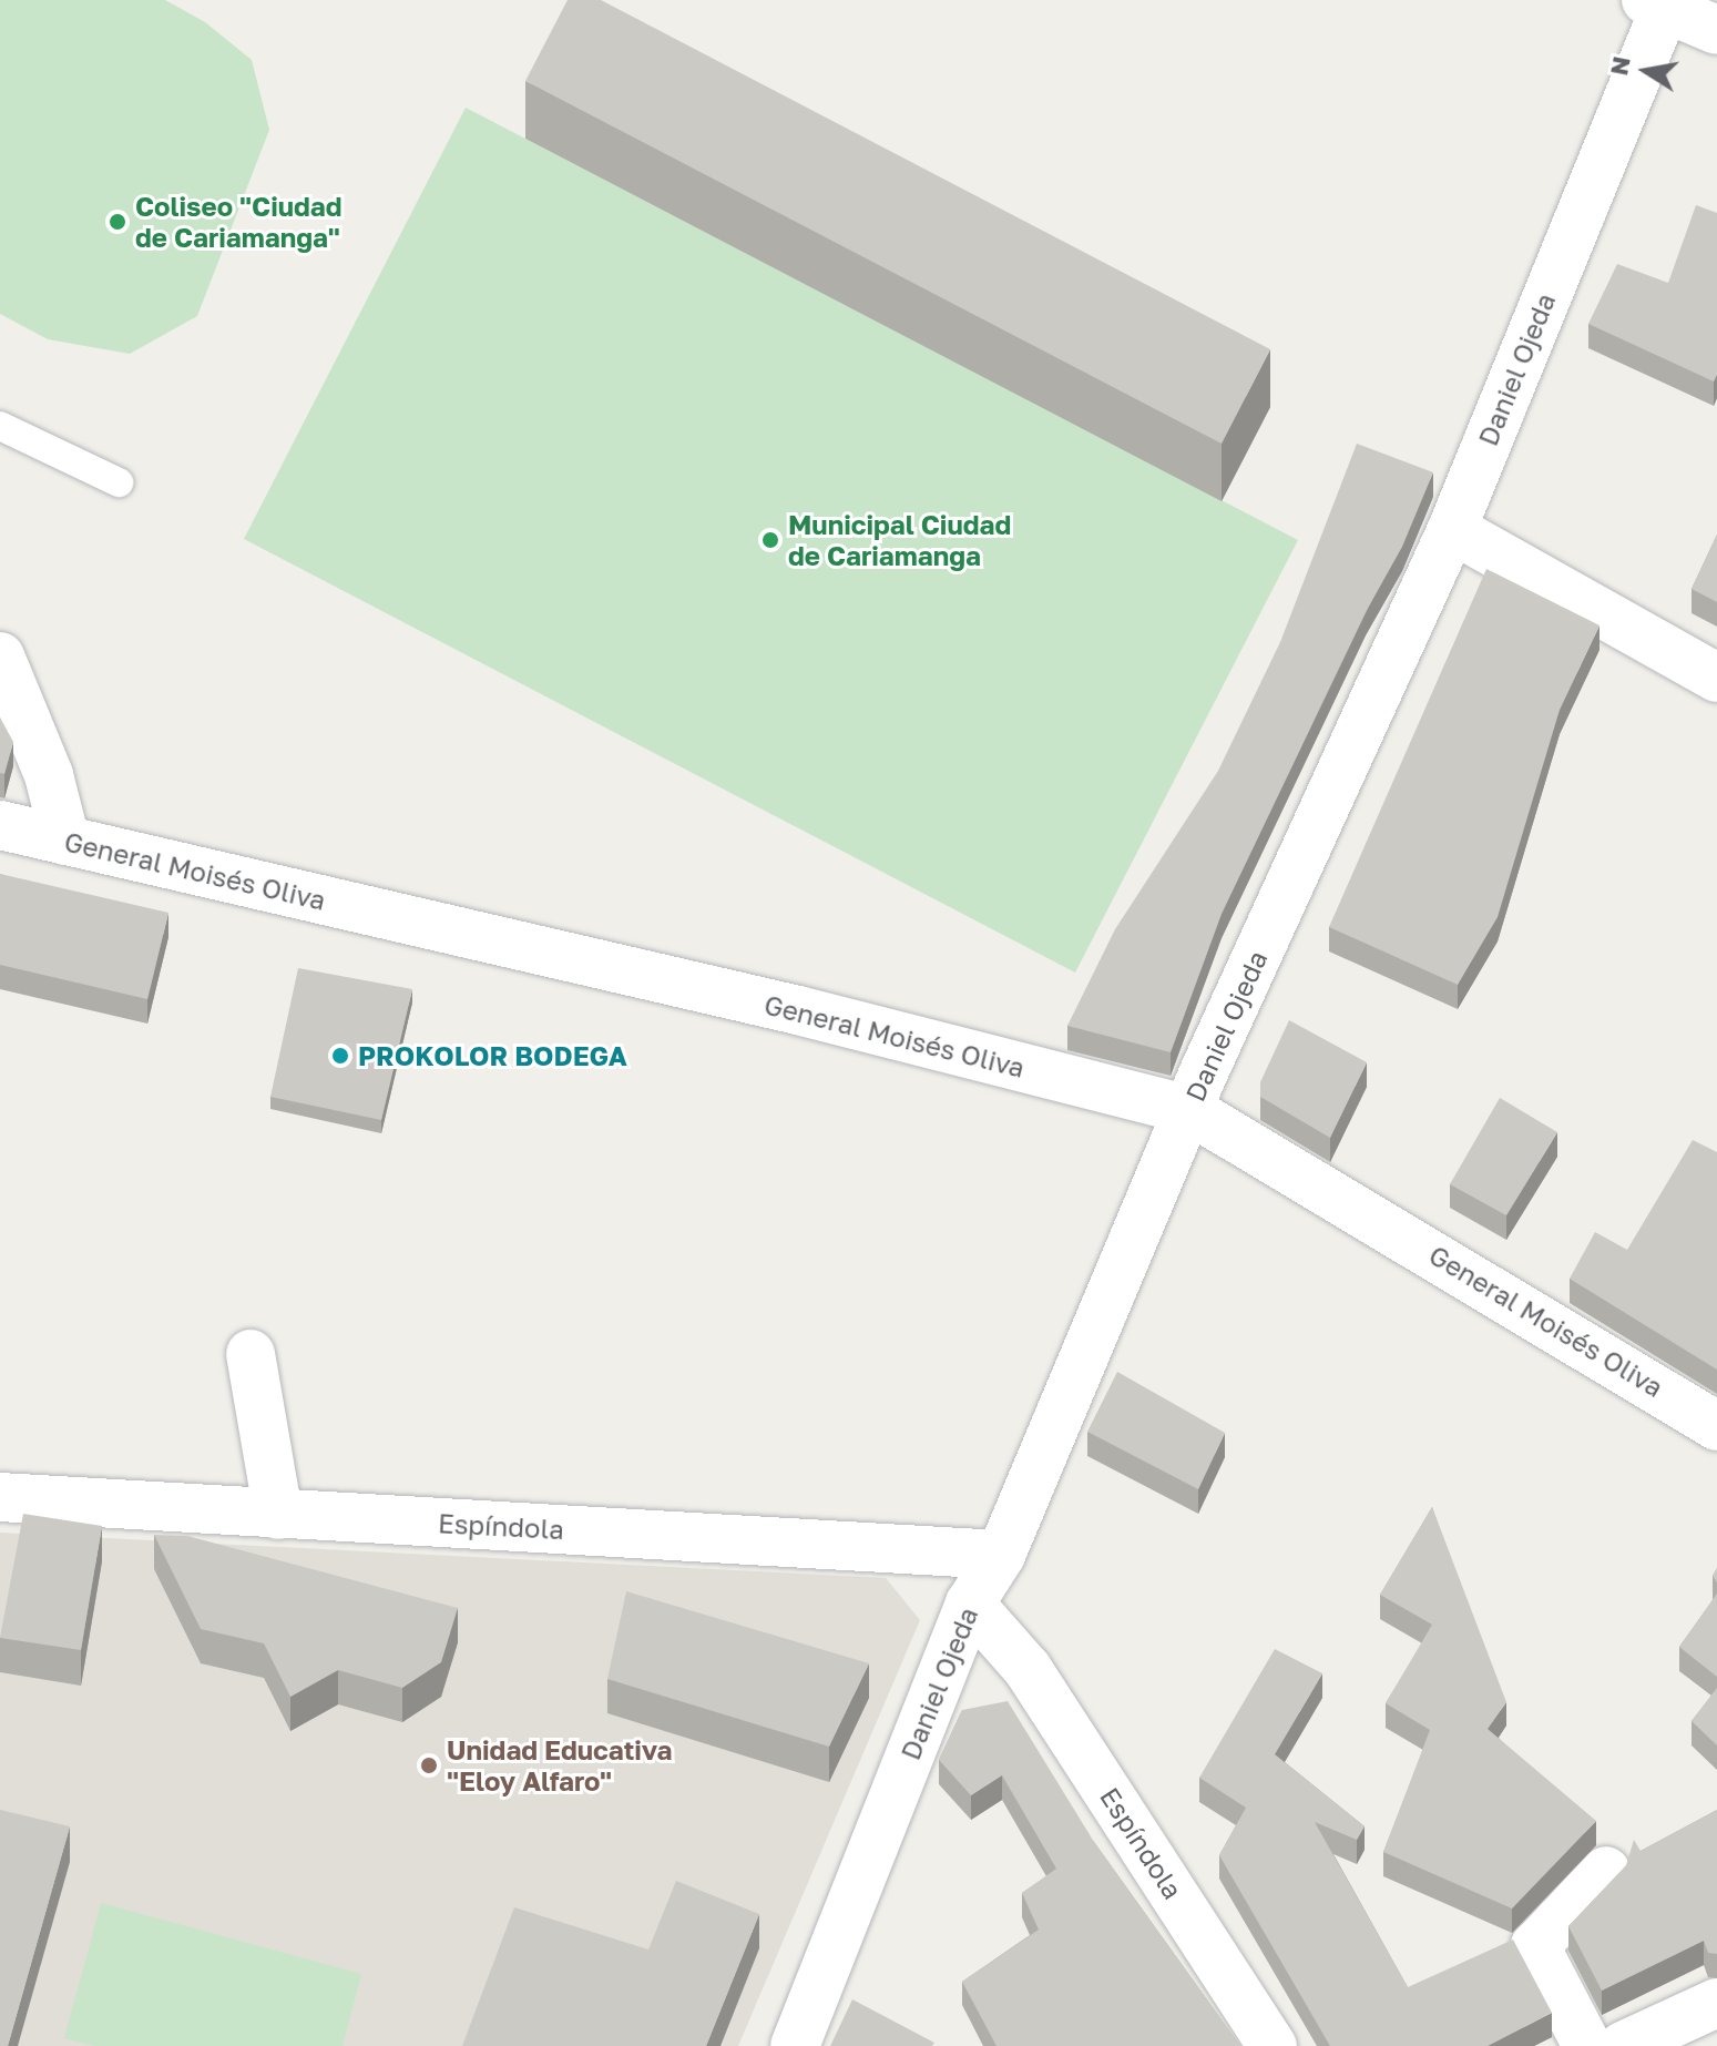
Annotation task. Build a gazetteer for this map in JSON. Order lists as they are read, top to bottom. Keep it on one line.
{"streets":{"street":["Daniel Ojeda","General Moisés Oliva","Espíndola"]},"crossings":[["Daniel Ojeda","General Moisés Oliva"],["Daniel Ojeda","Espíndola"]],"places":["Coliseo \"Ciudad de Cariamanga\"","Municipal Ciudad de Cariamanga","PROKOLOR BODEGA","Unidad Educativa \"Eloy Alfaro\""],"north":"left"}
